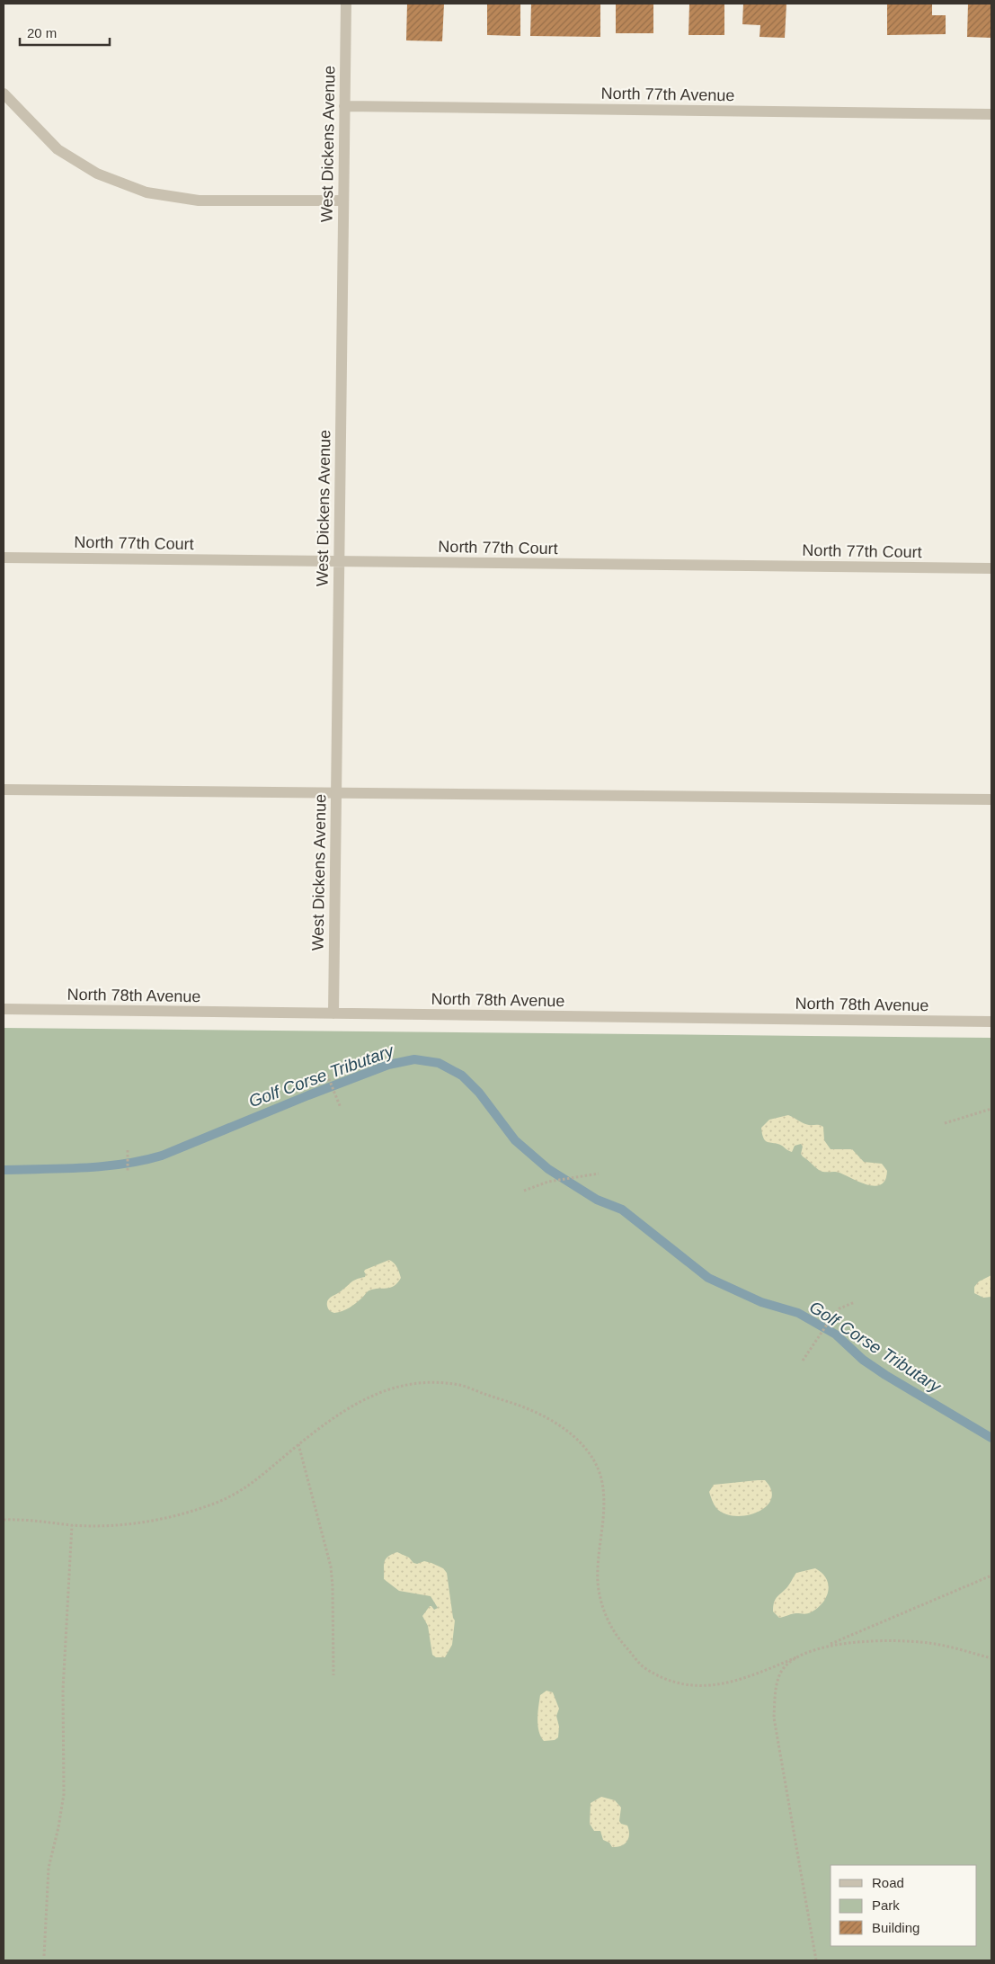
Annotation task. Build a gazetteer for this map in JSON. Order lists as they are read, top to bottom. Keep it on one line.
{"streets":{"street":["North 77th Avenue","West Dickens Avenue","North 77th Court","North 78th Avenue"]},"crossings":[["North 77th Avenue","West Dickens Avenue"],["West Dickens Avenue","North 77th Court"],["West Dickens Avenue","North 78th Avenue"]],"water":["Golf Corse Tributary"],"legend":["Road","Park","Building"],"scale_bar":"20 m"}
